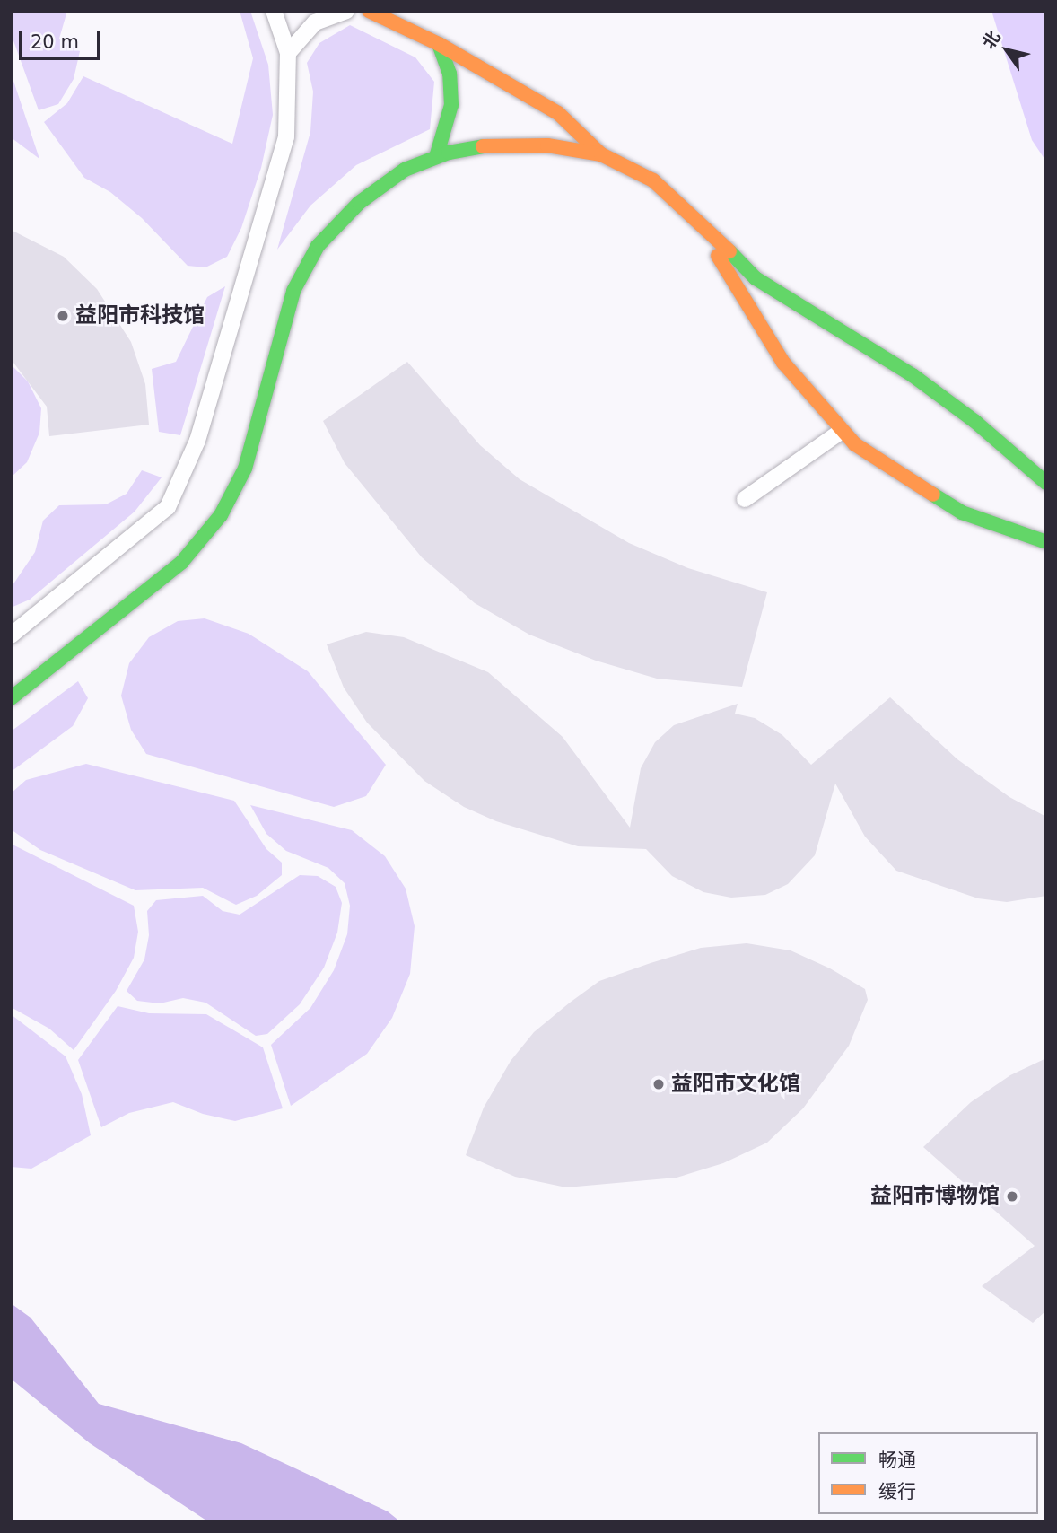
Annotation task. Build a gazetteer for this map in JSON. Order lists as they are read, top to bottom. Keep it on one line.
{"places":["益阳市科技馆","益阳市文化馆","益阳市博物馆"],"legend":["畅通","缓行"],"scale_bar":"20 m","north":"top left"}
